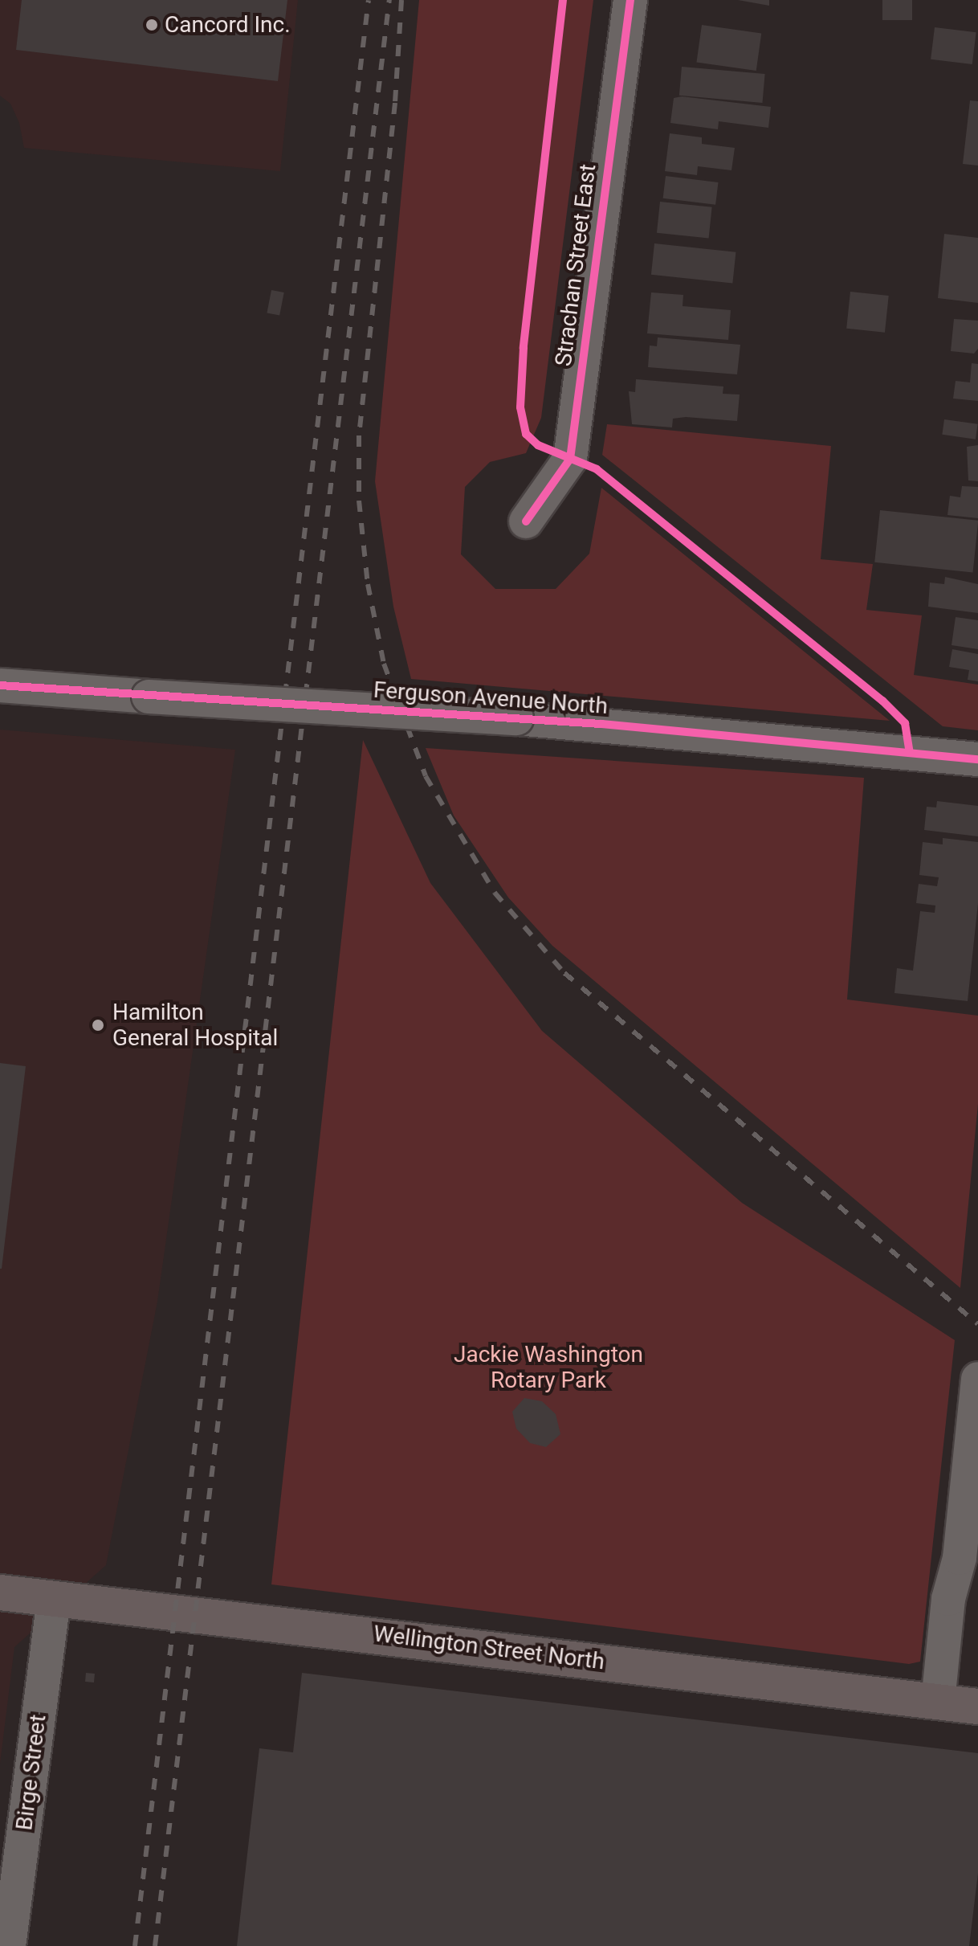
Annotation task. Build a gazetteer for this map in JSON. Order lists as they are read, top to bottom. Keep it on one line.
{"streets":{"main road":["Wellington Street North"],"street":["Strachan Street East","Ferguson Avenue North","Birge Street"]},"crossings":[["Wellington Street North","Birge Street"]],"parks":["Jackie Washington Rotary Park"],"places":["Cancord Inc.","Hamilton General Hospital"]}
